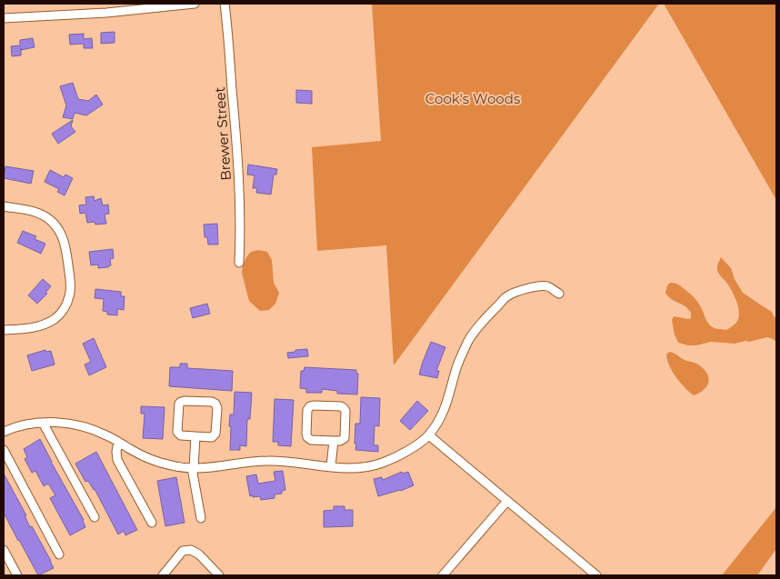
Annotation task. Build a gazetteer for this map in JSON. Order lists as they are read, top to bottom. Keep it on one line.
{"streets":{"street":["Brewer Street"]},"parks":["Cook's Woods"]}
